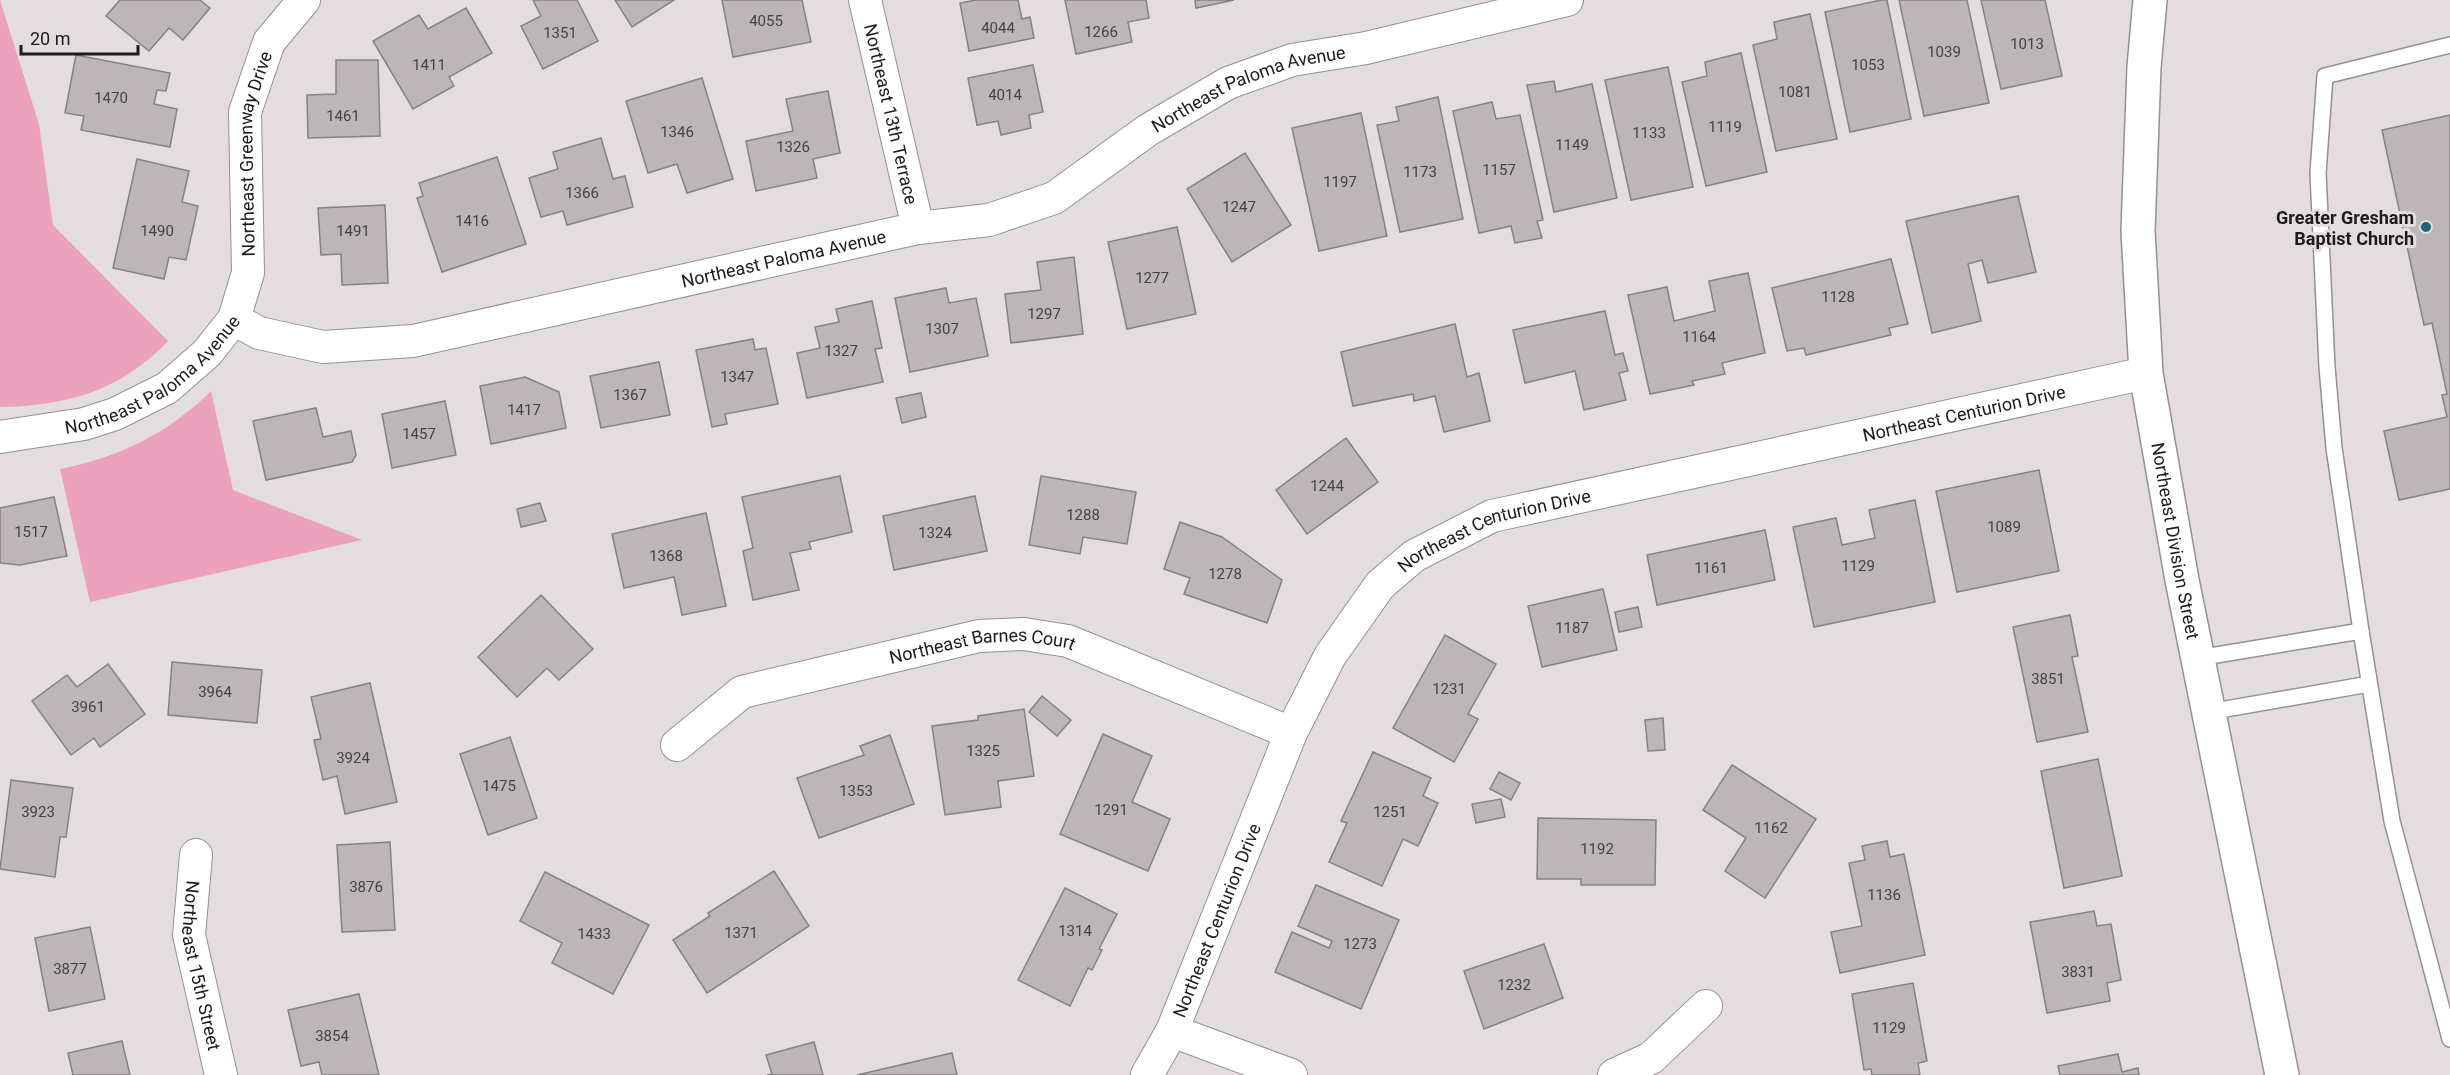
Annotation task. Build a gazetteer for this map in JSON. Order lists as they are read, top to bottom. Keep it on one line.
{"streets":{"street":["Northeast Paloma Avenue","Northeast 13th Terrace","Northeast Greenway Drive","Northeast Centurion Drive","Northeast Division Street","Northeast Barnes Court","Northeast 15th Street"]},"crossings":[["Northeast Paloma Avenue","Northeast 13th Terrace"],["Northeast Paloma Avenue","Northeast Greenway Drive"],["Northeast Centurion Drive","Northeast Division Street"],["Northeast Centurion Drive","Northeast Barnes Court"]],"places":["Greater Gresham Baptist Church"],"house_numbers":["4055","4044","1266","1351","1013","1039","1411","1053","1081","4014","1470","1461","1119","1346","1133","1149","1326","1157","1173","1197","1366","1247","1416","1490","1491","1277","1128","1297","1307","1164","1327","1347","1367","1417","1457","1244","1288","1089","1517","1324","1368","1129","1161","1278","1187","3851","1231","3964","3961","1325","3924","1475","1353","1291","3923","1251","1162","1192","3876","1136","1314","1371","1433","1273","3877","3831","1232","1129","3854"],"scale_bar":"20 m"}
